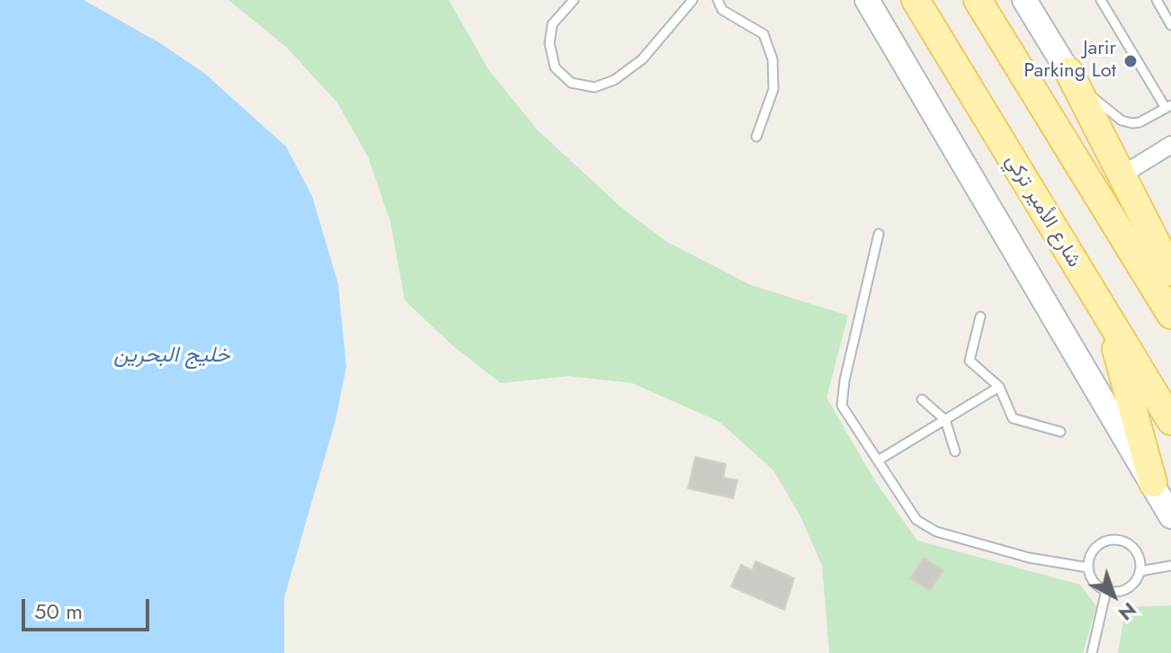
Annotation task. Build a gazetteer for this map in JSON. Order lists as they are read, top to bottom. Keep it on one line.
{"streets":{"main road":["شارع الأمير تركي"]},"water":["خليج البحرين"],"places":["Jarir Parking Lot"],"scale_bar":"50 m","north":"bottom right"}
